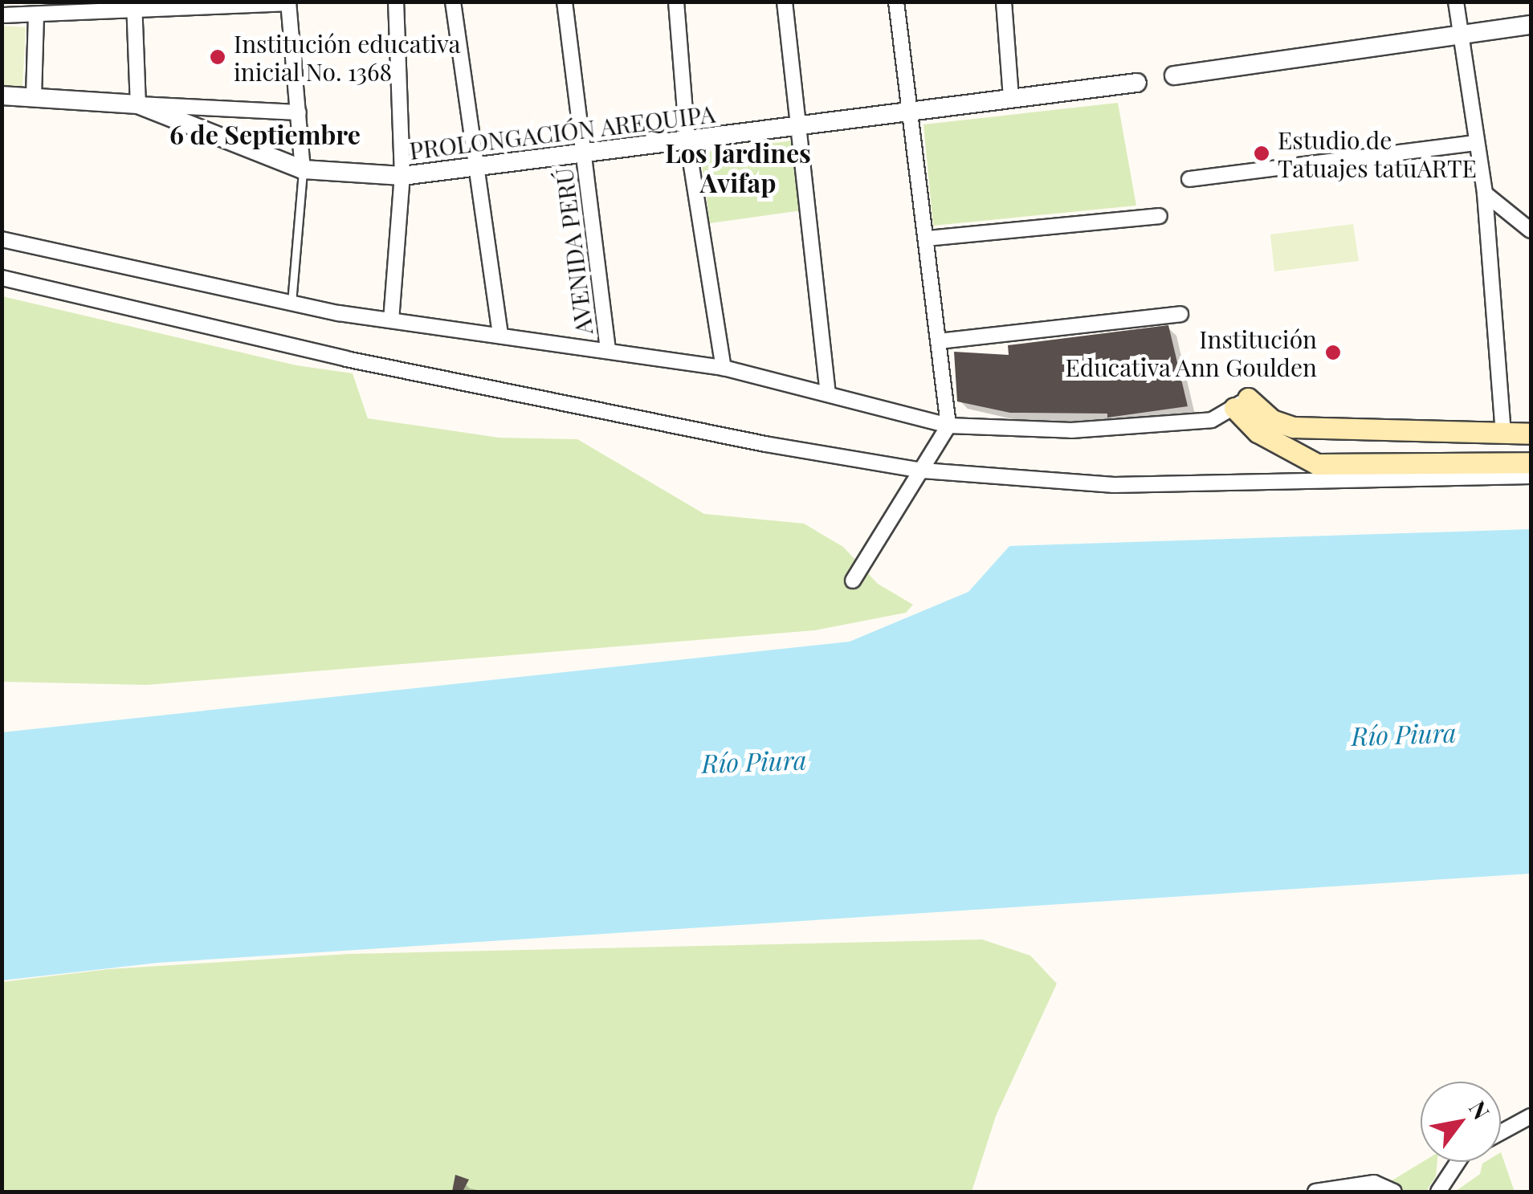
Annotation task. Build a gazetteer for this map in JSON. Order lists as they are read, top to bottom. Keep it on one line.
{"streets":{"street":["PROLONGACIÓN AREQUIPA","AVENIDA PERÚ"]},"crossings":[["PROLONGACIÓN AREQUIPA","AVENIDA PERÚ"]],"districts":["6 de Septiembre","Los Jardines Avifap"],"water":["Río Piura"],"places":["Institución educativa inicial No. 1368","Estudio de Tatuajes tatuARTE","Institución Educativa Ann Goulden"],"north":"top right"}
